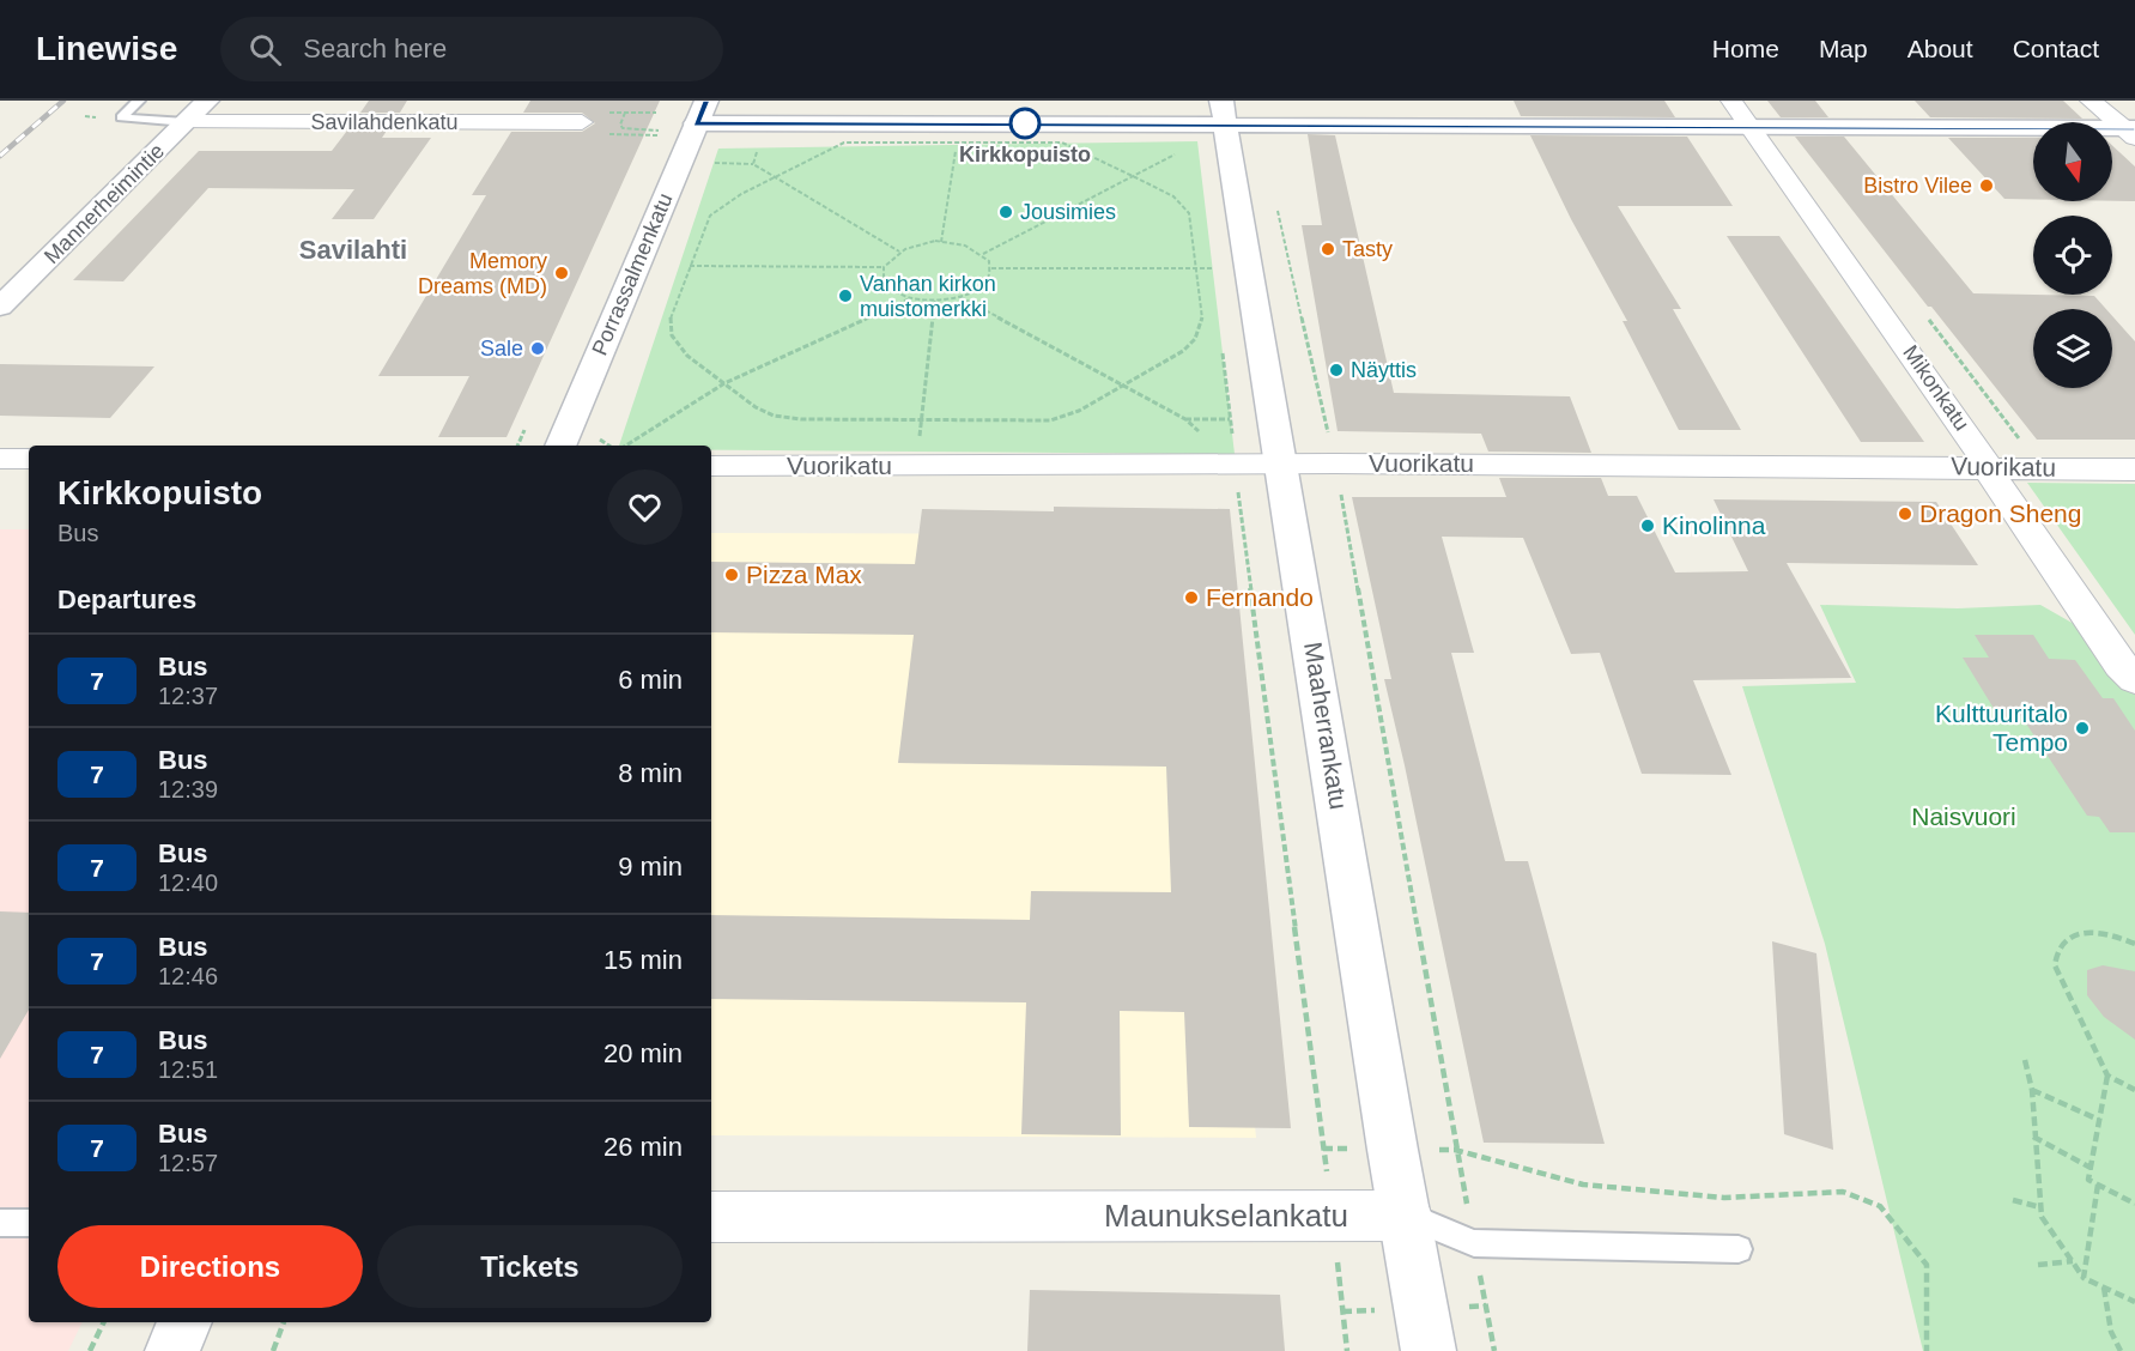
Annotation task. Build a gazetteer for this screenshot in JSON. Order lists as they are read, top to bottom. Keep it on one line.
{"streets":{"main road":["Mannerheimintie","Porrassalmenkatu","Maaherrankatu"],"street":["Savilahdenkatu","Mikonkatu","Vuorikatu","Maunukselankatu"]},"crossings":[["Savilahdenkatu","Mannerheimintie"],["Mikonkatu","Vuorikatu"],["Vuorikatu","Maaherrankatu"],["Maaherrankatu","Maunukselankatu"]],"districts":["Savilahti"],"parks":["Naisvuori"],"places":["Kirkkopuisto","Bistro Vilee","Jousimies","Tasty","Memory Dreams (MD)","Vanhan kirkon muistomerkki","Sale","Näyttis","Dragon Sheng","Kinolinna","Pizza Max","Fernando","Kulttuuritalo Tempo"],"lines":["bus line 7"],"north":"bottom","page":{"header":"Linewise","search":"Search here","nav":["Home","Map","About","Contact"],"heading":[["Kirkkopuisto","Bus"],"Departures"],"list":[{"mark":"7","name":"Bus","note":"12:37","value":"6 min"},{"mark":"7","name":"Bus","note":"12:39","value":"8 min"},{"mark":"7","name":"Bus","note":"12:40","value":"9 min"},{"mark":"7","name":"Bus","note":"12:46","value":"15 min"},{"mark":"7","name":"Bus","note":"12:51","value":"20 min"},{"mark":"7","name":"Bus","note":"12:57","value":"26 min"}],"buttons":["Directions","Tickets"]}}
